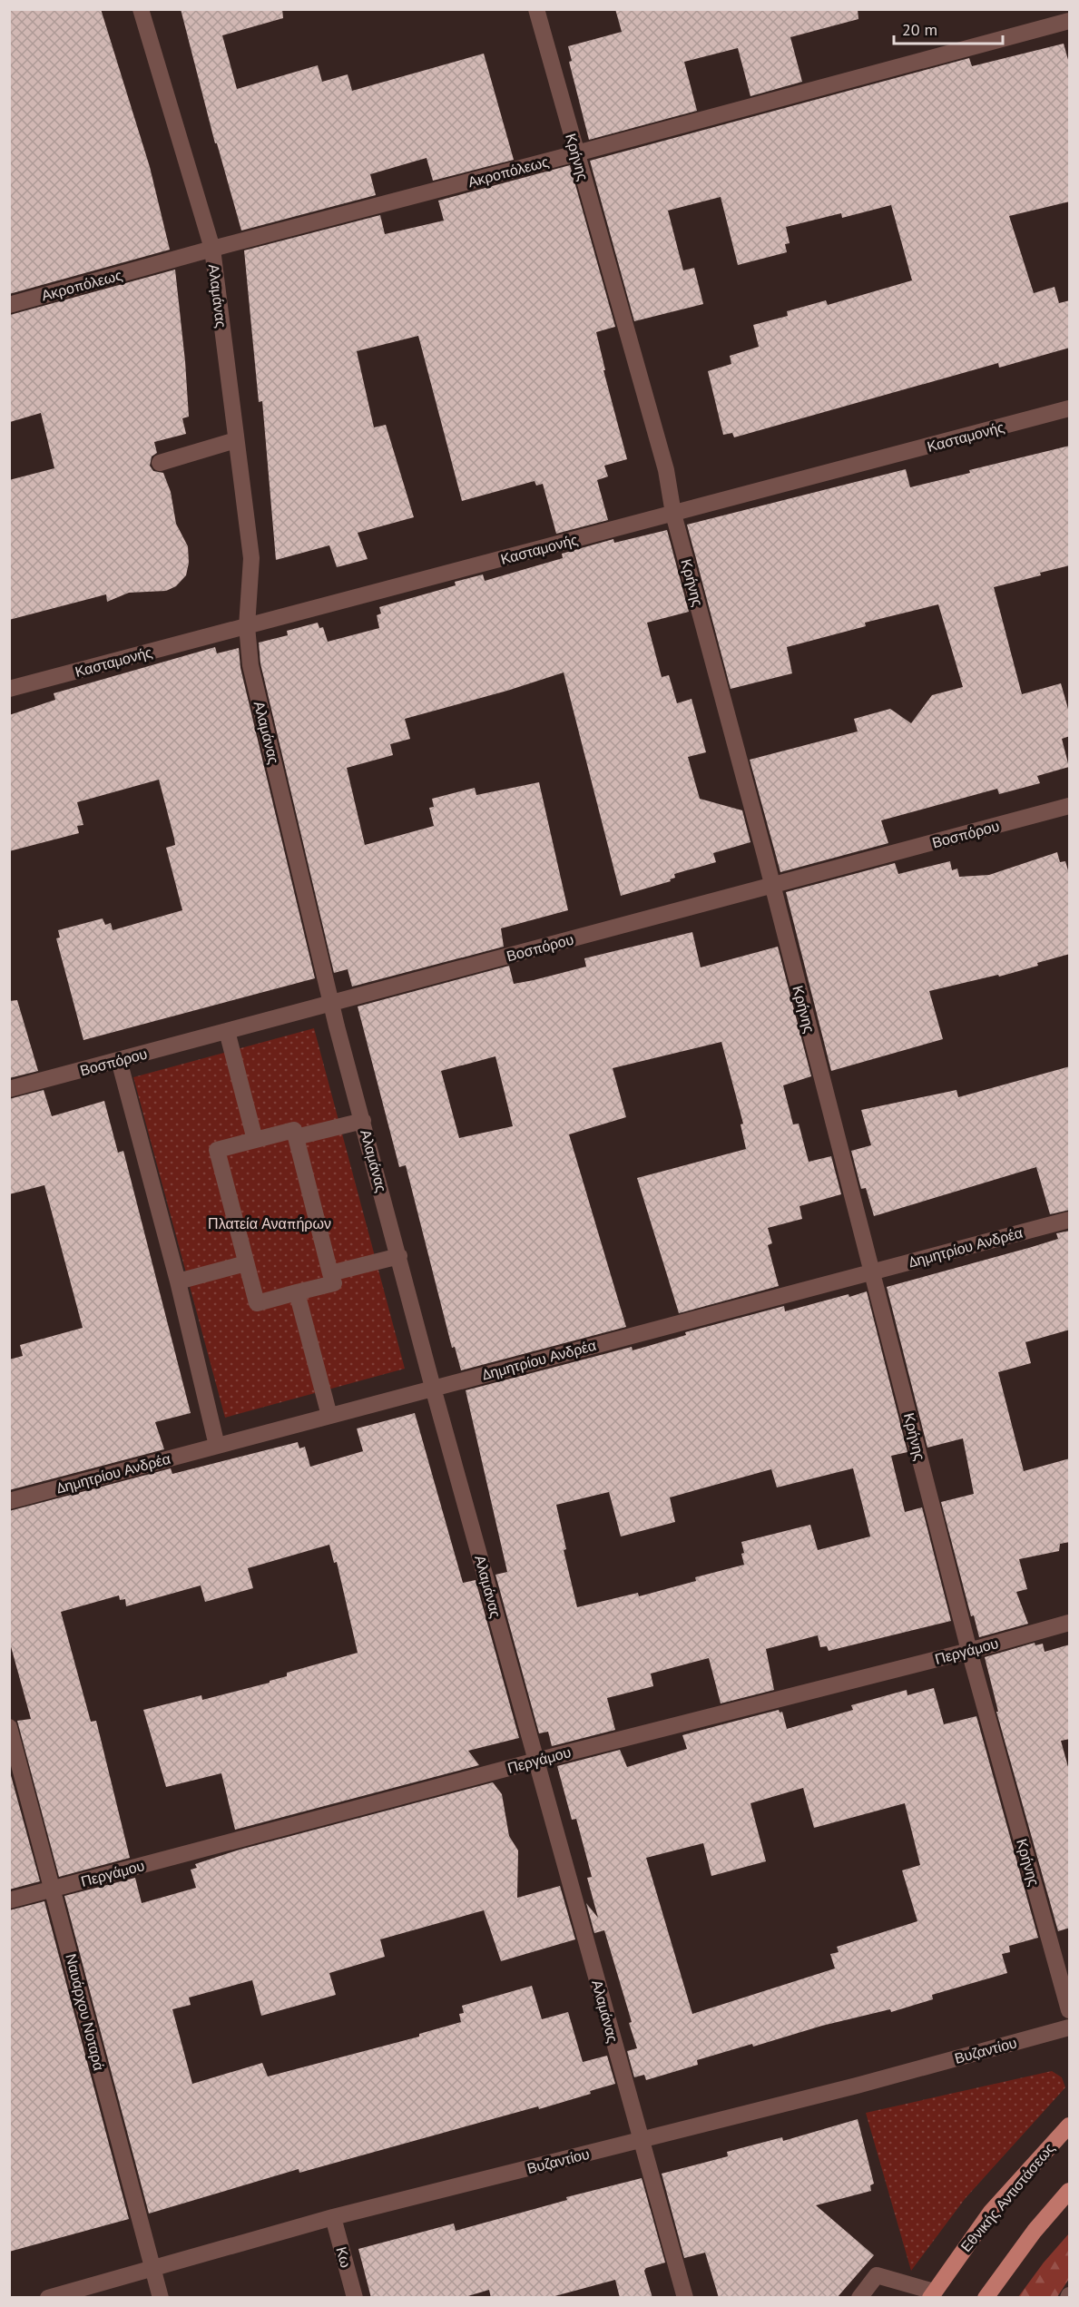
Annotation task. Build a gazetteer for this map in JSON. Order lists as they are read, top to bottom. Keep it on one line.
{"streets":{"main road":["Εθνικής Αντιστάσεως"],"street":["Κρήνης","Ακροπόλεως","Αλαμάνας","Κασταμονής","Βοσπόρου","Δημητρίου Ανδρέα","Περγάμου","Ναυάρχου Νοταρά","Βυζαντίου","Κω"]},"crossings":[["Κρήνης","Ακροπόλεως"],["Κρήνης","Κασταμονής"],["Κρήνης","Βοσπόρου"],["Κρήνης","Δημητρίου Ανδρέα"],["Κρήνης","Περγάμου"],["Ακροπόλεως","Αλαμάνας"],["Αλαμάνας","Κασταμονής"],["Αλαμάνας","Βοσπόρου"],["Αλαμάνας","Δημητρίου Ανδρέα"],["Αλαμάνας","Περγάμου"],["Αλαμάνας","Βυζαντίου"],["Περγάμου","Ναυάρχου Νοταρά"],["Ναυάρχου Νοταρά","Βυζαντίου"],["Βυζαντίου","Κω"]],"parks":["Πλατεία Αναπήρων"],"scale_bar":"20 m"}
